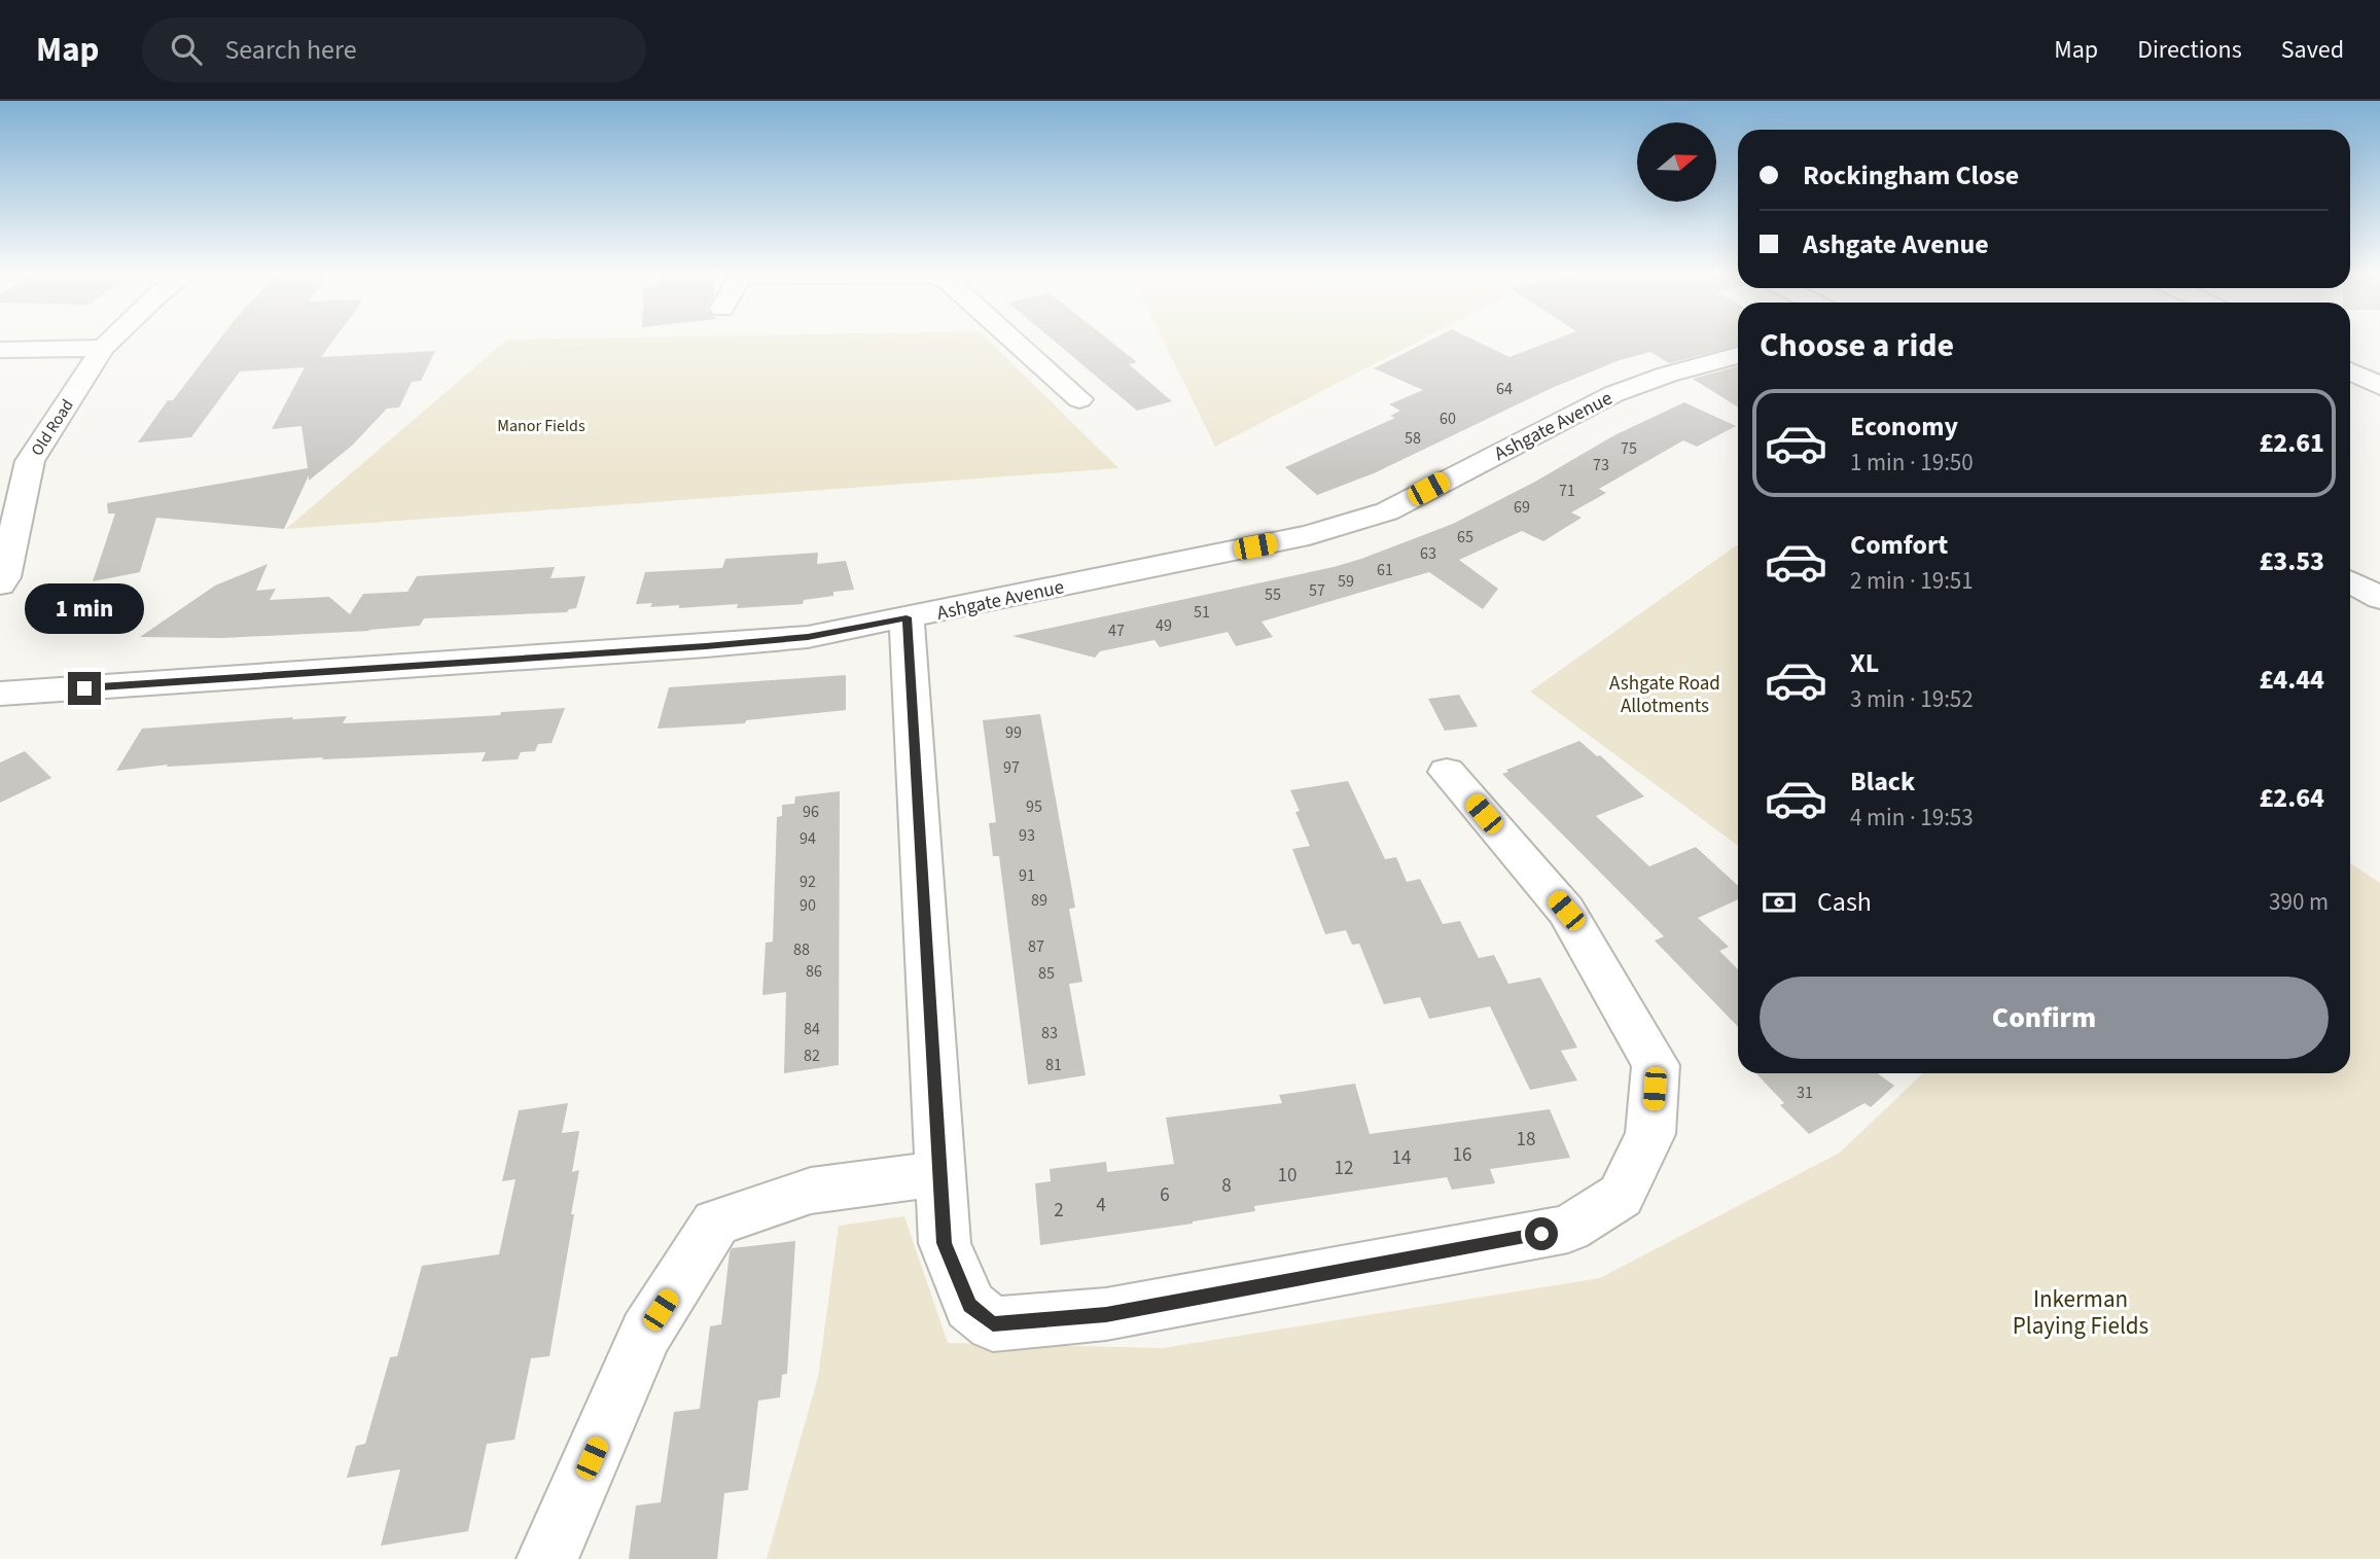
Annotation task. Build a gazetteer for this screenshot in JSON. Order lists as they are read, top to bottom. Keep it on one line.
{"streets":{"street":["Ashgate Avenue","Old Road"]},"parks":["Manor Fields","Ashgate Road Allotments","Inkerman Playing Fields"],"house_numbers":["64","60","58","75","73","71","69","65","63","61","59","57","55","51","49","47","99","97","95","96","93","94","91","92","89","90","87","88","86","85","84","83","82","81","31","18","16","14","12","10","8","6","4","2"],"north":"right","page":{"header":"Map","search":"Search here","nav":["Map","Directions","Saved"],"banner":["Rockingham Close","Ashgate Avenue"],"heading":"Choose a ride","list":[{"name":"Economy","note":"1 min · 19:50","value":"£2.61"},{"name":"Comfort","note":"2 min · 19:51","value":"£3.53"},{"name":"XL","note":"3 min · 19:52","value":"£4.44"},{"name":"Black","note":"4 min · 19:53","value":"£2.64"}],"bubble":"1 min","pay":["Cash","390 m"],"buttons":"Confirm"}}
